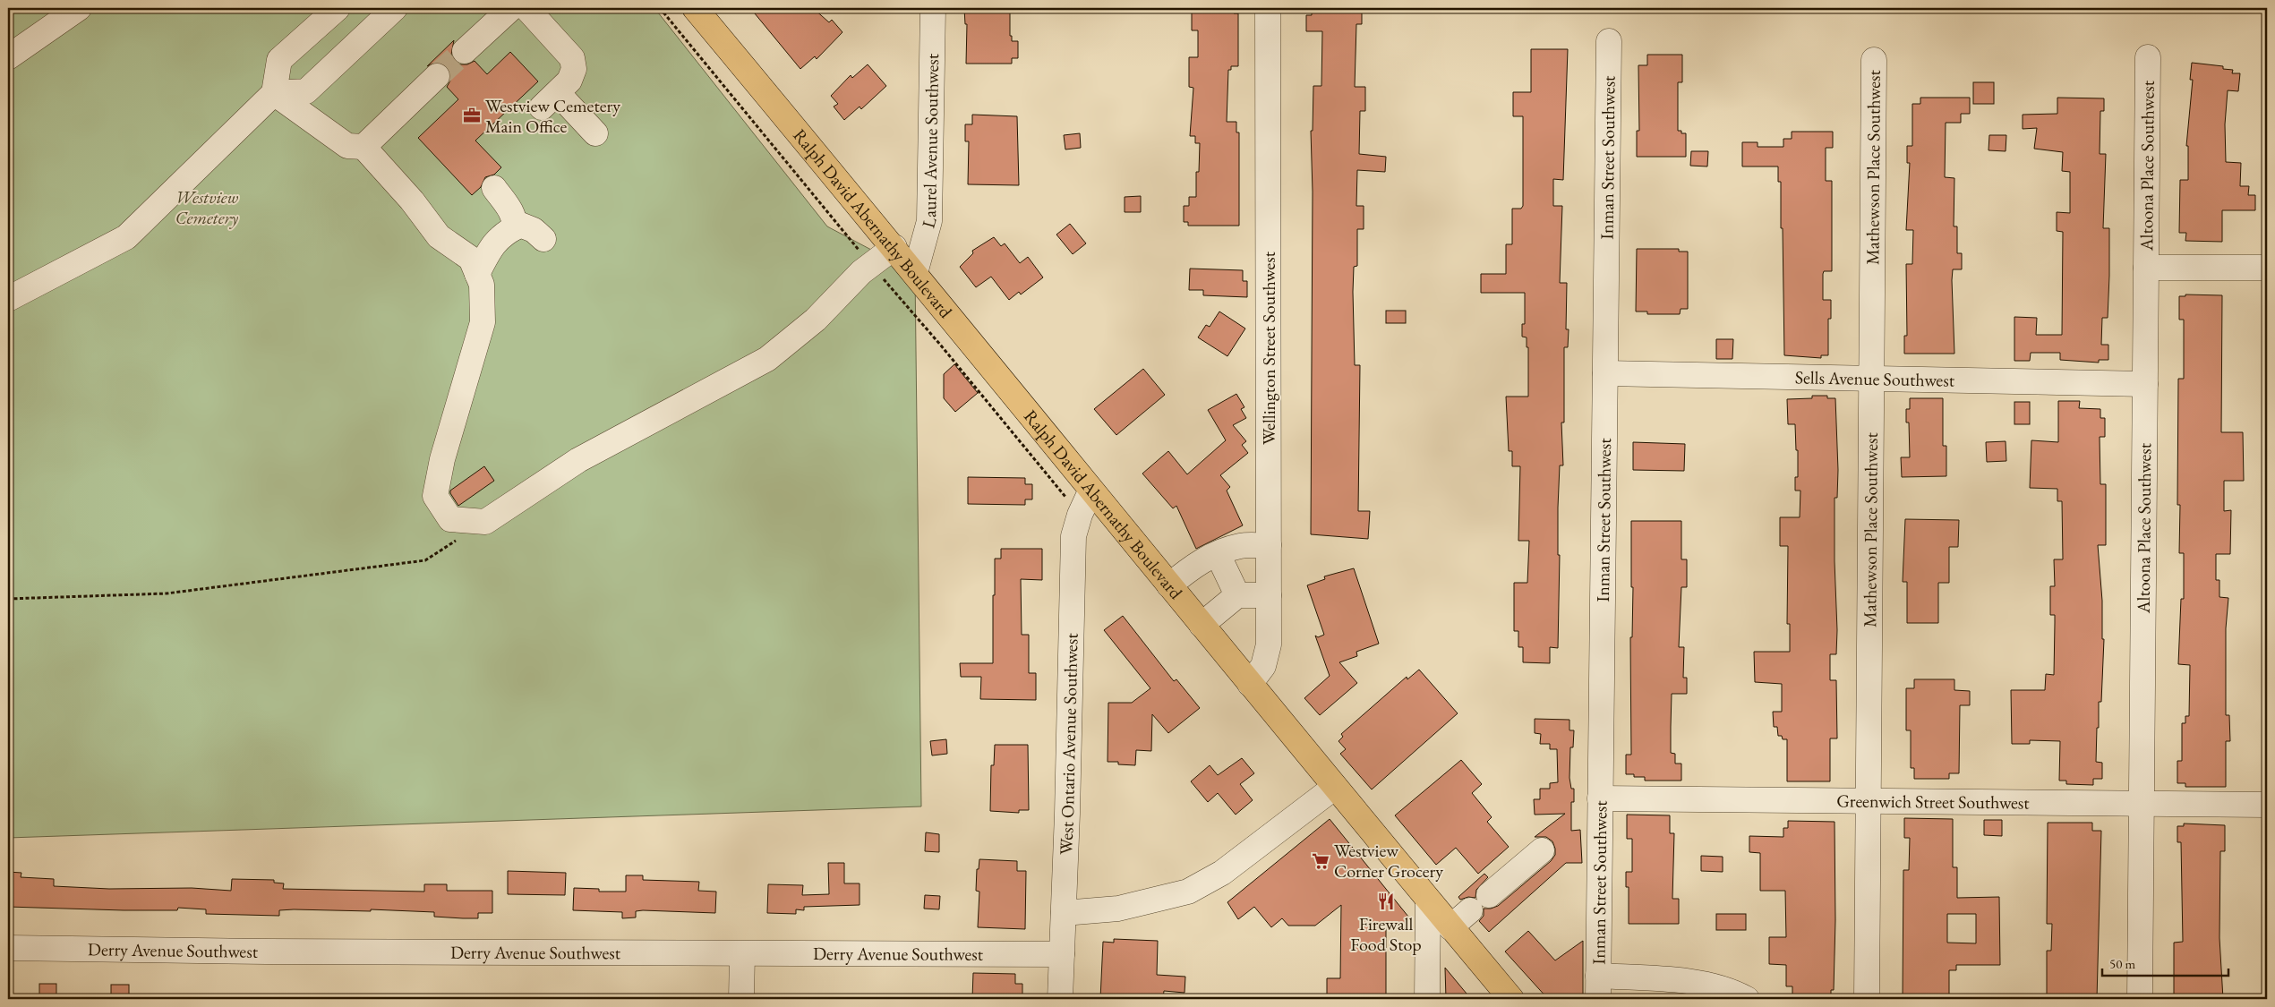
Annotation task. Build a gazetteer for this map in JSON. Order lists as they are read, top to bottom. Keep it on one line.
{"streets":{"main road":["Ralph David Abernathy Boulevard"],"street":["Laurel Avenue Southwest","Inman Street Southwest","Altoona Place Southwest","Mathewson Place Southwest","Wellington Street Southwest","Sells Avenue Southwest","West Ontario Avenue Southwest","Greenwich Street Southwest","Derry Avenue Southwest"]},"crossings":[["Laurel Avenue Southwest","Ralph David Abernathy Boulevard"],["Inman Street Southwest","Sells Avenue Southwest"],["Inman Street Southwest","Greenwich Street Southwest"],["Altoona Place Southwest","Sells Avenue Southwest"],["Altoona Place Southwest","Greenwich Street Southwest"],["Mathewson Place Southwest","Sells Avenue Southwest"],["Mathewson Place Southwest","Greenwich Street Southwest"],["Ralph David Abernathy Boulevard","Wellington Street Southwest"],["Ralph David Abernathy Boulevard","West Ontario Avenue Southwest"],["West Ontario Avenue Southwest","Derry Avenue Southwest"]],"parks":["Westview Cemetery"],"places":{"office":["Westview Cemetery Main Office"],"supermarket":["Westview Corner Grocery"],"restaurant":["Firewall Food Stop"]},"scale_bar":"50 m"}
